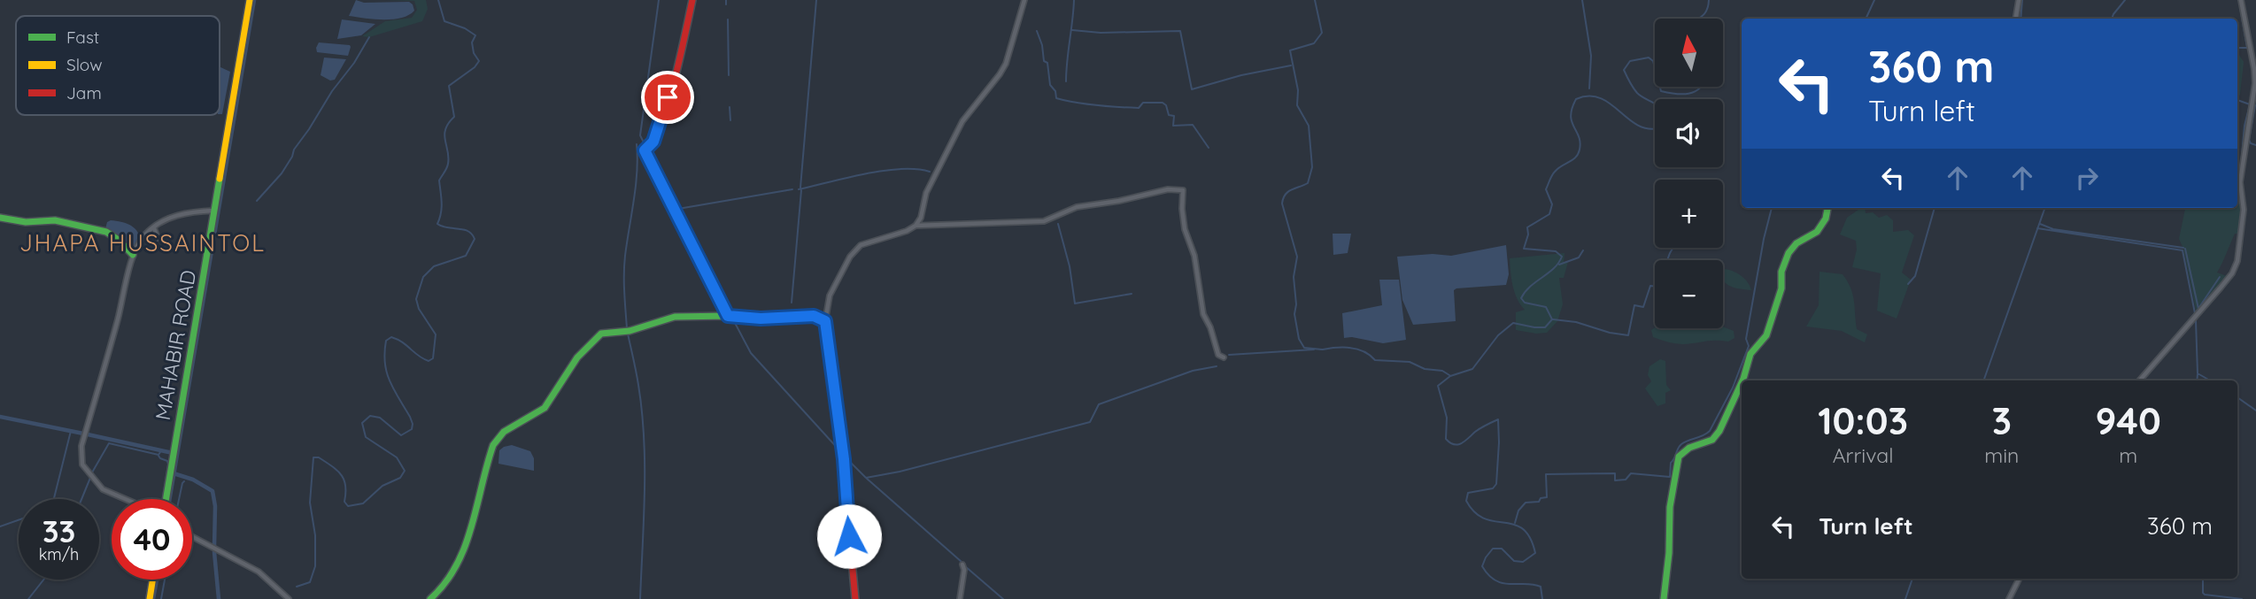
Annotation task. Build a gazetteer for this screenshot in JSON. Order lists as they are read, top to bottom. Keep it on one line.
{"streets":{"street":["MAHABIR ROAD"]},"districts":["JHAPA HUSSAINTOL"],"legend":["Fast","Slow","Jam"],"north":"top","page":{"map_buttons":["+","−"],"turn":["360 m","Turn left"],"eta":["10:03","Arrival","3","min","940","m"],"list":[{"name":"Turn left","value":"360 m"}],"speed":"33 km/h","limit":"40"}}
